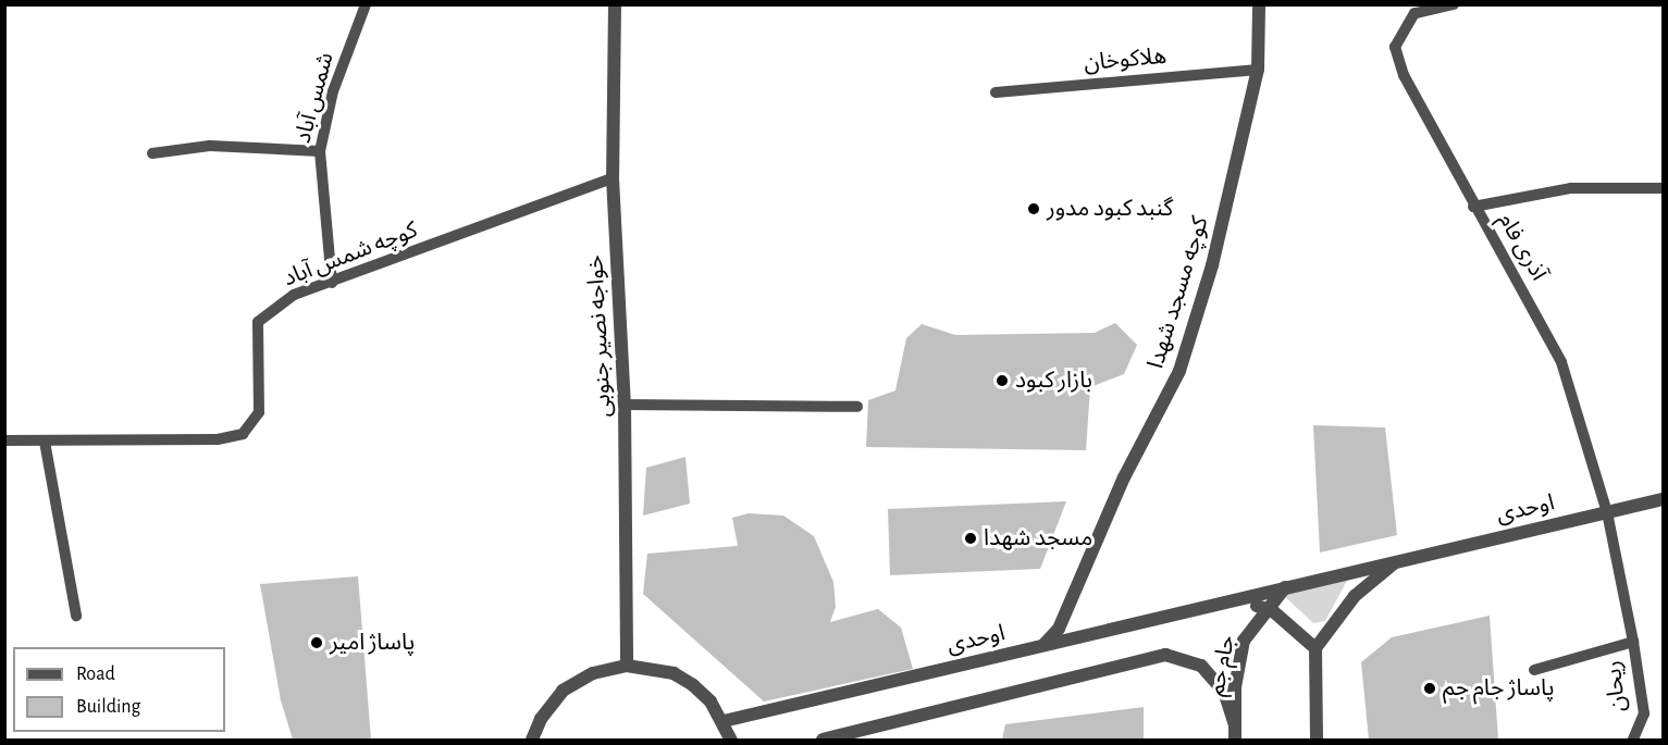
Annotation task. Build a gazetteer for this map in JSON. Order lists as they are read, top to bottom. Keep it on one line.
{"streets":{"street":["کوچه مسجد شهدا","خواجه نصیر جنوبی","اوحدی","جام جم"],"lane":["هلاکوخان","شمس آباد","آذری فام","کوچه شمس آباد","ریحان"]},"crossings":[["هلاکوخان","کوچه مسجد شهدا"],["شمس آباد","کوچه شمس آباد"],["آذری فام","اوحدی"],["آذری فام","ریحان"],["کوچه شمس آباد","خواجه نصیر جنوبی"],["کوچه مسجد شهدا","اوحدی"],["اوحدی","جام جم"],["اوحدی","ریحان"]],"places":["گنبد کبود مدور","بازار کبود","مسجد شهدا","پاساژ امیر","پاساژ جام جم"],"legend":["Road","Building"]}
